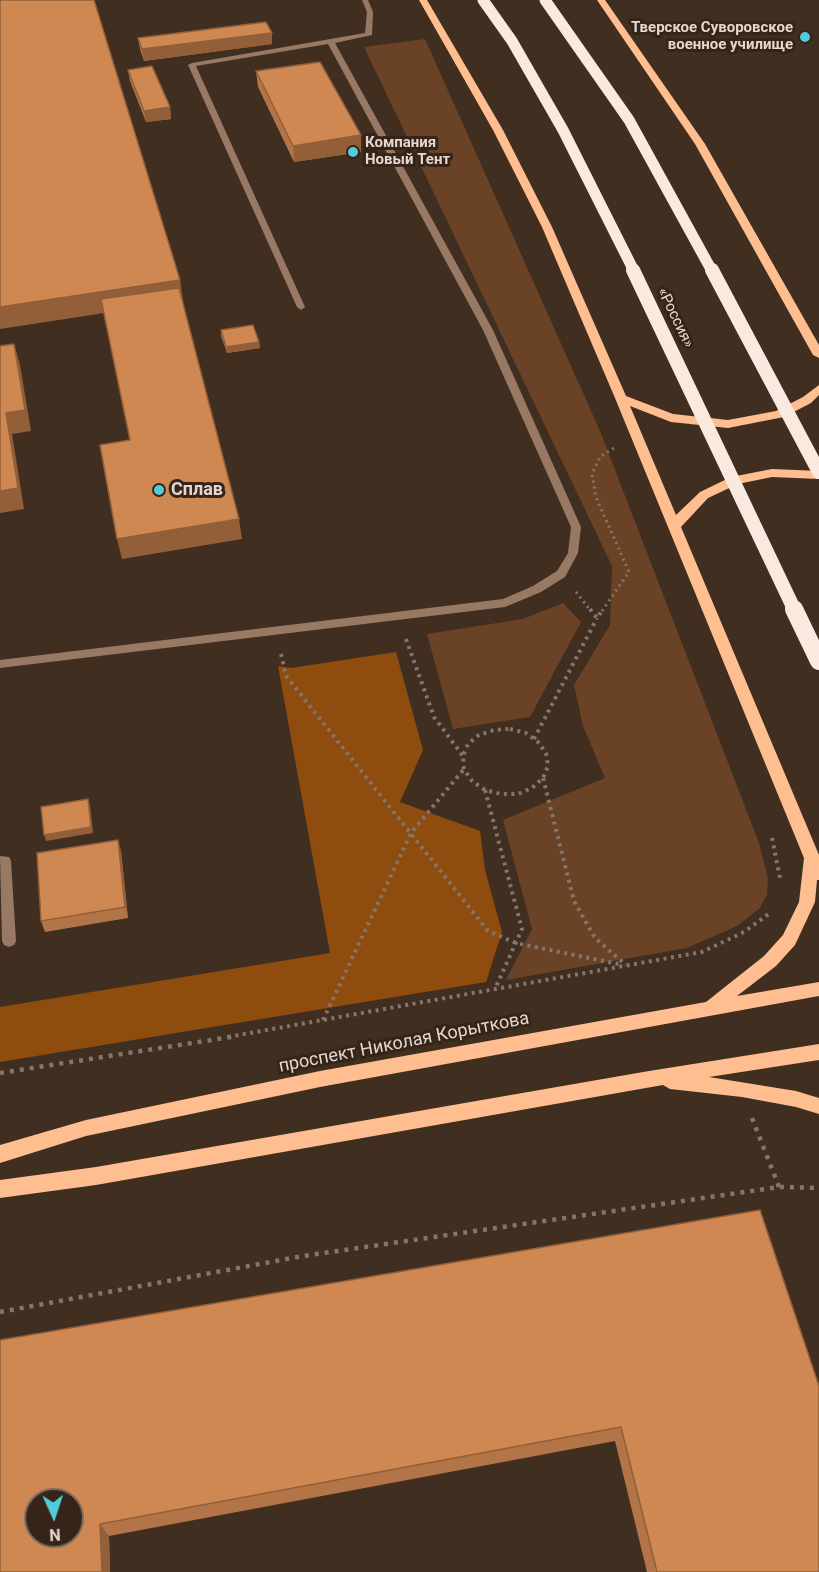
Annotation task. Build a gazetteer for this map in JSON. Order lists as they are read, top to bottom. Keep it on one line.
{"streets":{"highway":["«Россия»"],"main road":["проспект Николая Корыткова"]},"places":["Тверское Суворовское военное училище","Компания Новый Тент","Сплав"],"north":"bottom"}
